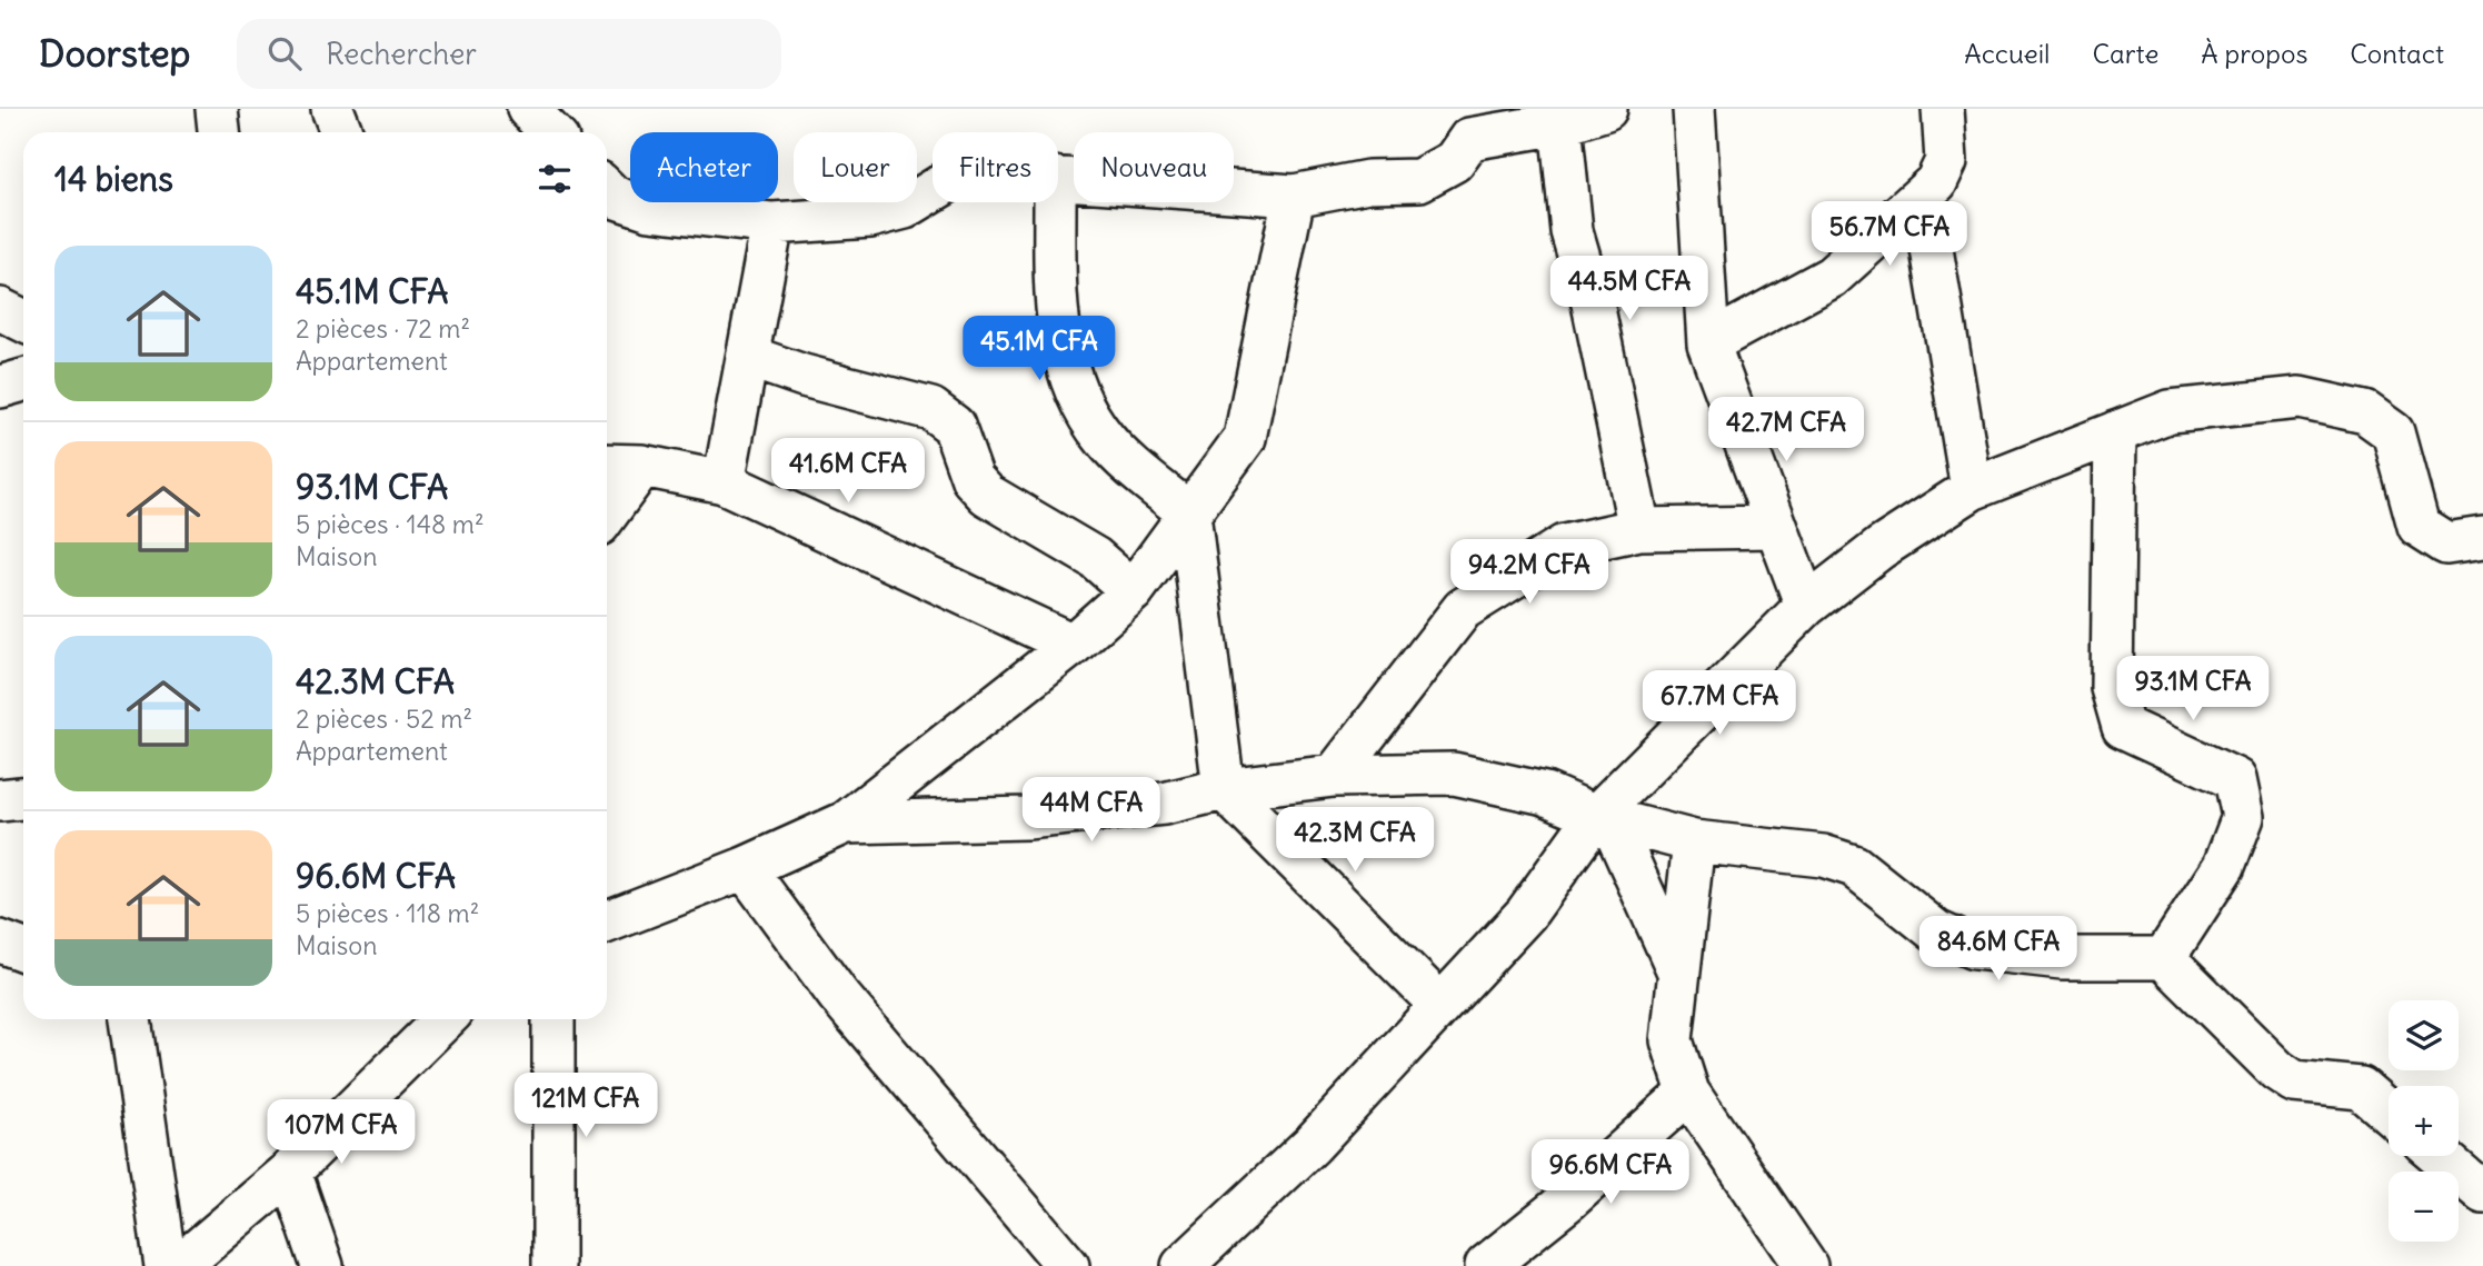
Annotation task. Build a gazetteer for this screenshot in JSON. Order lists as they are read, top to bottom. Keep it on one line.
{"page":{"header":"Doorstep","search":"Rechercher","nav":["Accueil","Carte","À propos","Contact"],"chip":["Acheter","Louer","Filtres","Nouveau"],"heading":"14 biens","price":["56.7M CFA","44.5M CFA","45.1M CFA","42.7M CFA","41.6M CFA","94.2M CFA","93.1M CFA","67.7M CFA","44M CFA","42.3M CFA","84.6M CFA","121M CFA","107M CFA","96.6M CFA"],"list":[{"name":"45.1M CFA","note":"2 pièces · 72 m² · Appartement"},{"name":"93.1M CFA","note":"5 pièces · 148 m² · Maison"},{"name":"42.3M CFA","note":"2 pièces · 52 m² · Appartement"},{"name":"96.6M CFA","note":"5 pièces · 118 m² · Maison"}],"map_buttons":["+","−"]}}
